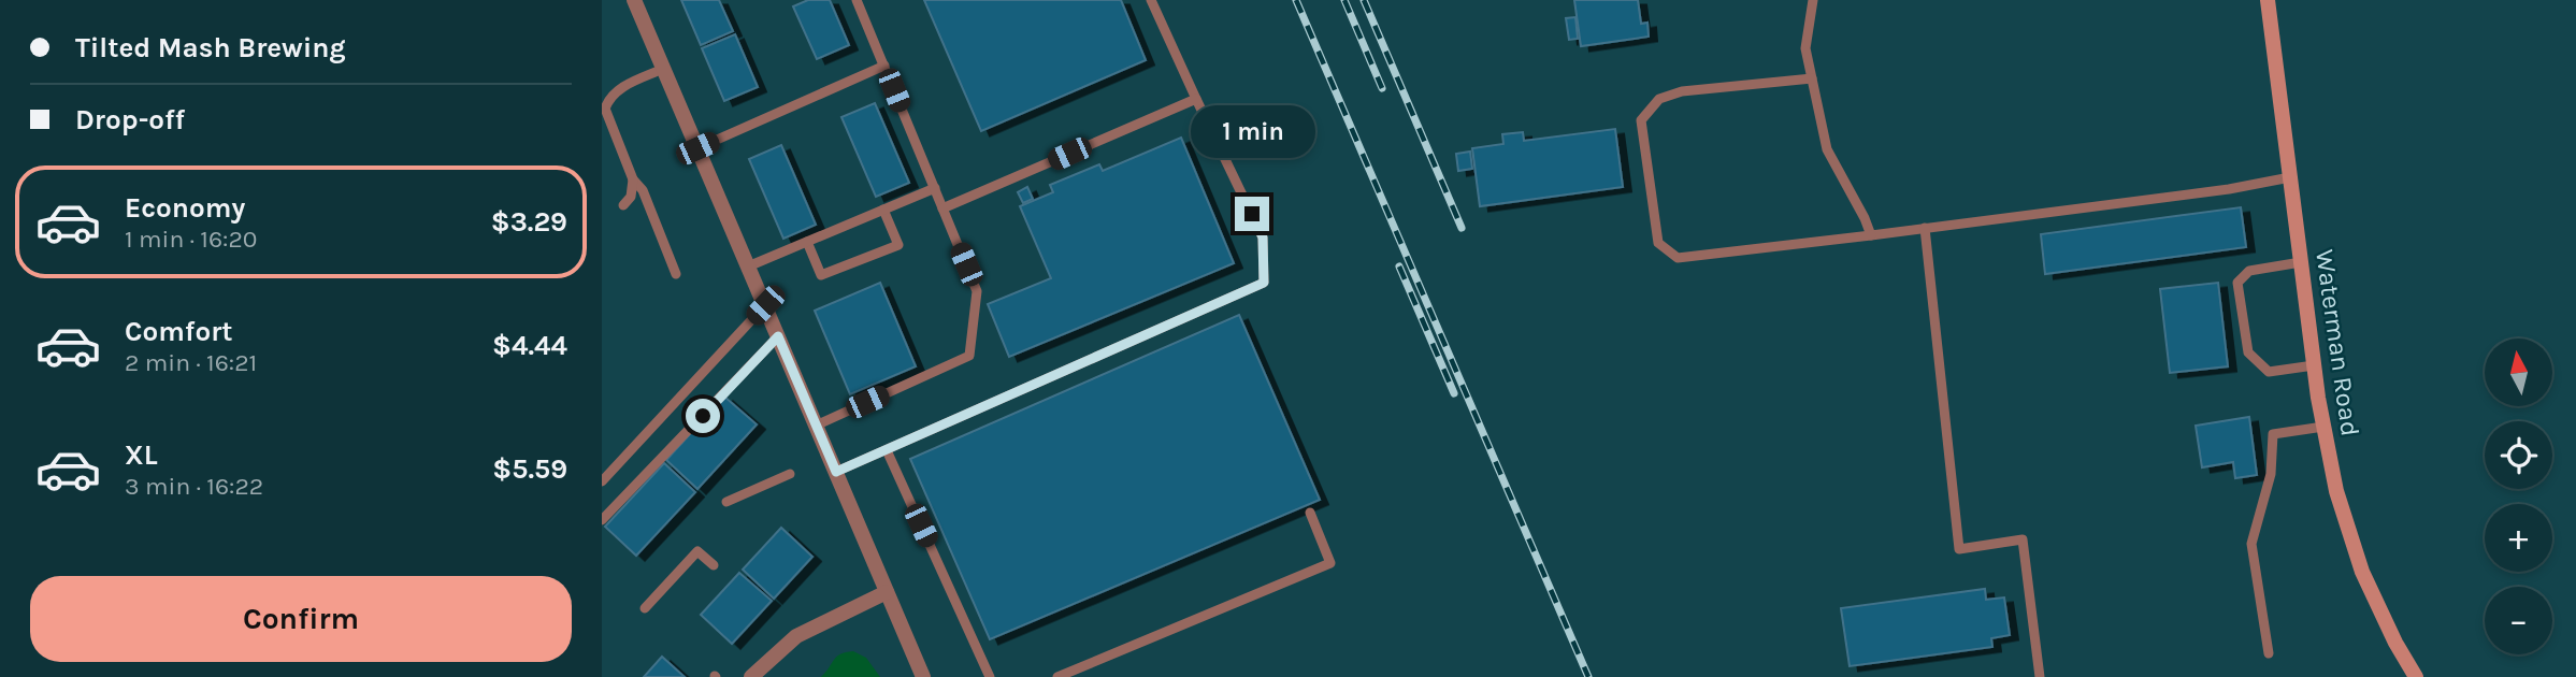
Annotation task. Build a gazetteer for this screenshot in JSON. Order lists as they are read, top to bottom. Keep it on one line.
{"streets":{"main road":["Waterman Road"]},"north":"top","page":{"banner":["Tilted Mash Brewing","Drop-off"],"bubble":"1 min","list":[{"name":"Economy","note":"1 min · 16:20","value":"$3.29"},{"name":"Comfort","note":"2 min · 16:21","value":"$4.44"},{"name":"XL","note":"3 min · 16:22","value":"$5.59"}],"map_buttons":["+","−"],"buttons":"Confirm"}}
